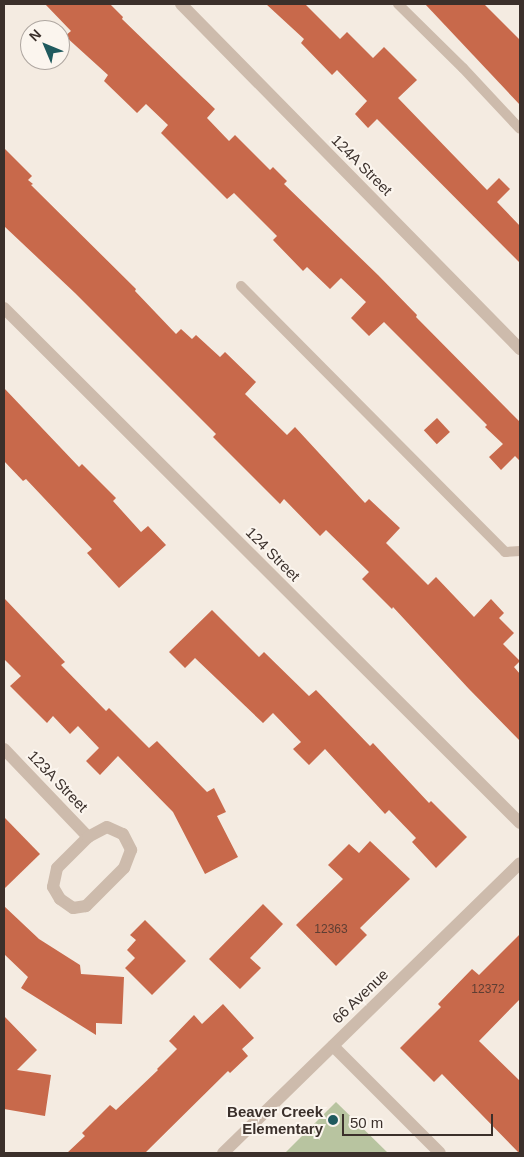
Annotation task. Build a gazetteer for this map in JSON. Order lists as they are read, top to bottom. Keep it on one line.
{"streets":{"street":["124A Street","124 Street","123A Street","66 Avenue"]},"places":["Beaver Creek Elementary"],"house_numbers":["12363","12372"],"scale_bar":"50 m","north":"top left"}
